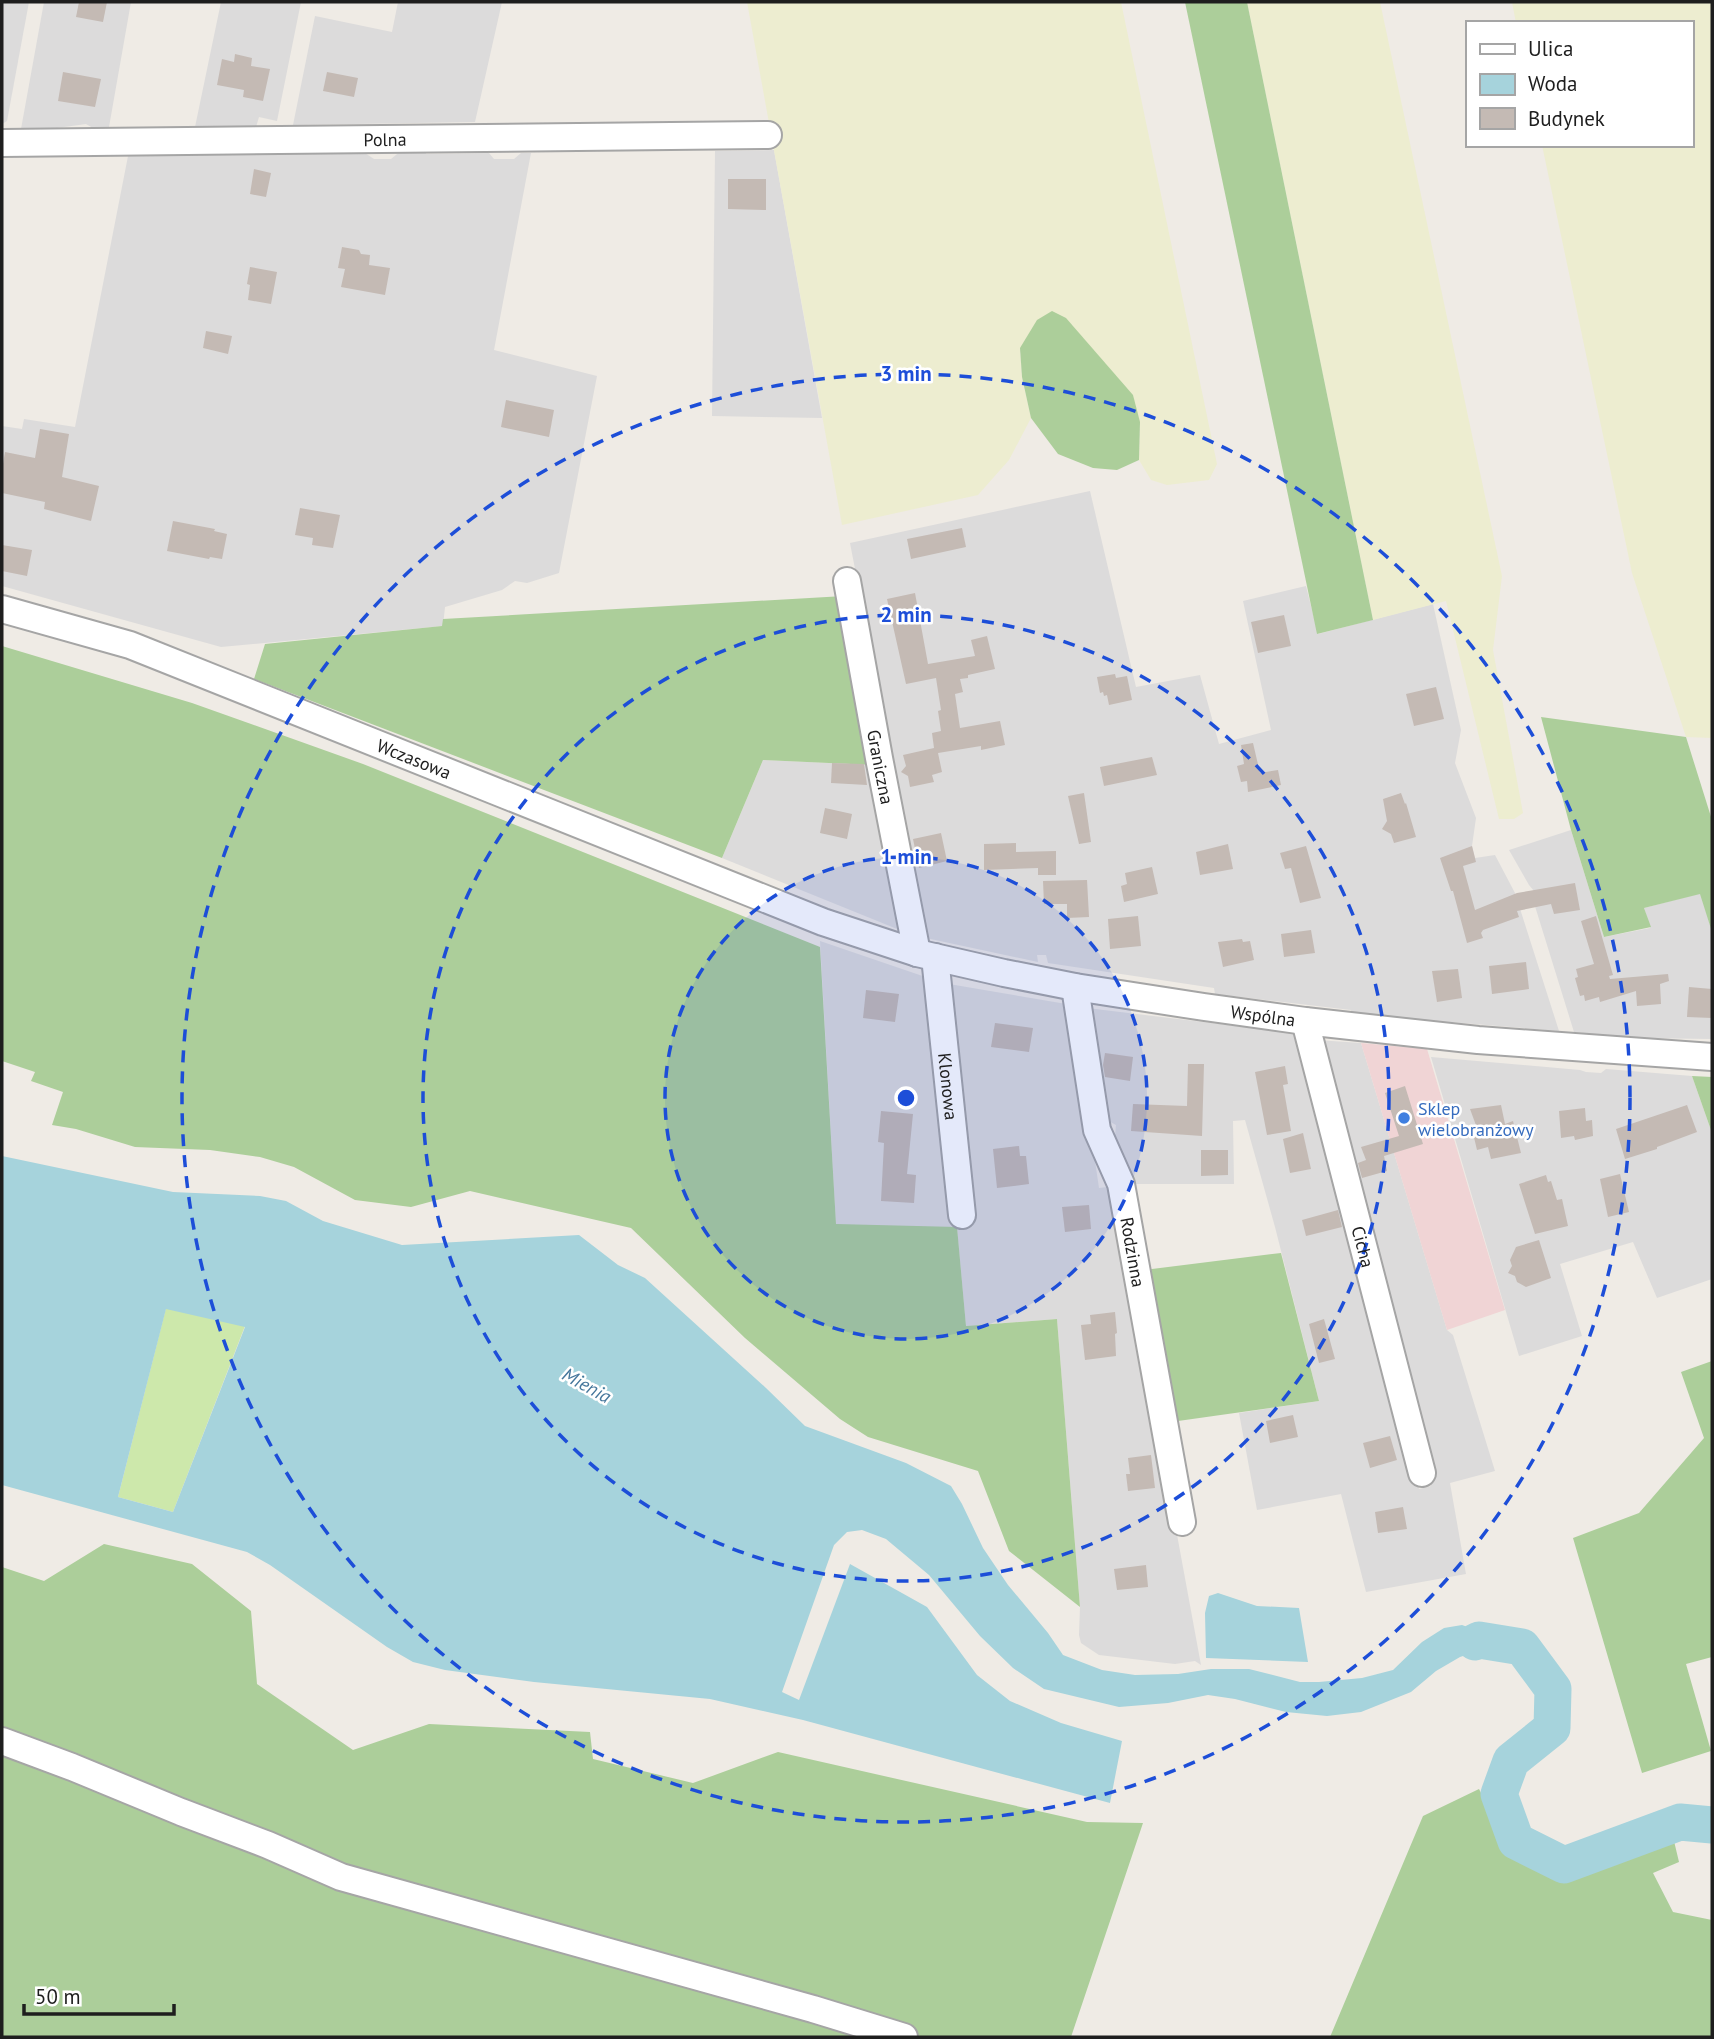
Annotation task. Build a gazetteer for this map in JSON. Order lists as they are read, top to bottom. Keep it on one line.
{"streets":{"street":["Polna","Wczasowa","Graniczna","Wspólna","Klonowa","Cicha","Rodzinna"]},"crossings":[["Wczasowa","Wspólna"],["Graniczna","Wspólna"],["Graniczna","Klonowa"],["Wspólna","Klonowa"],["Wspólna","Cicha"],["Wspólna","Rodzinna"]],"water":["Mienia"],"places":["Sklep wielobranżowy"],"legend":["Ulica","Woda","Budynek"],"scale_bar":"50 m","rings":["3 min","2 min","1 min"]}
